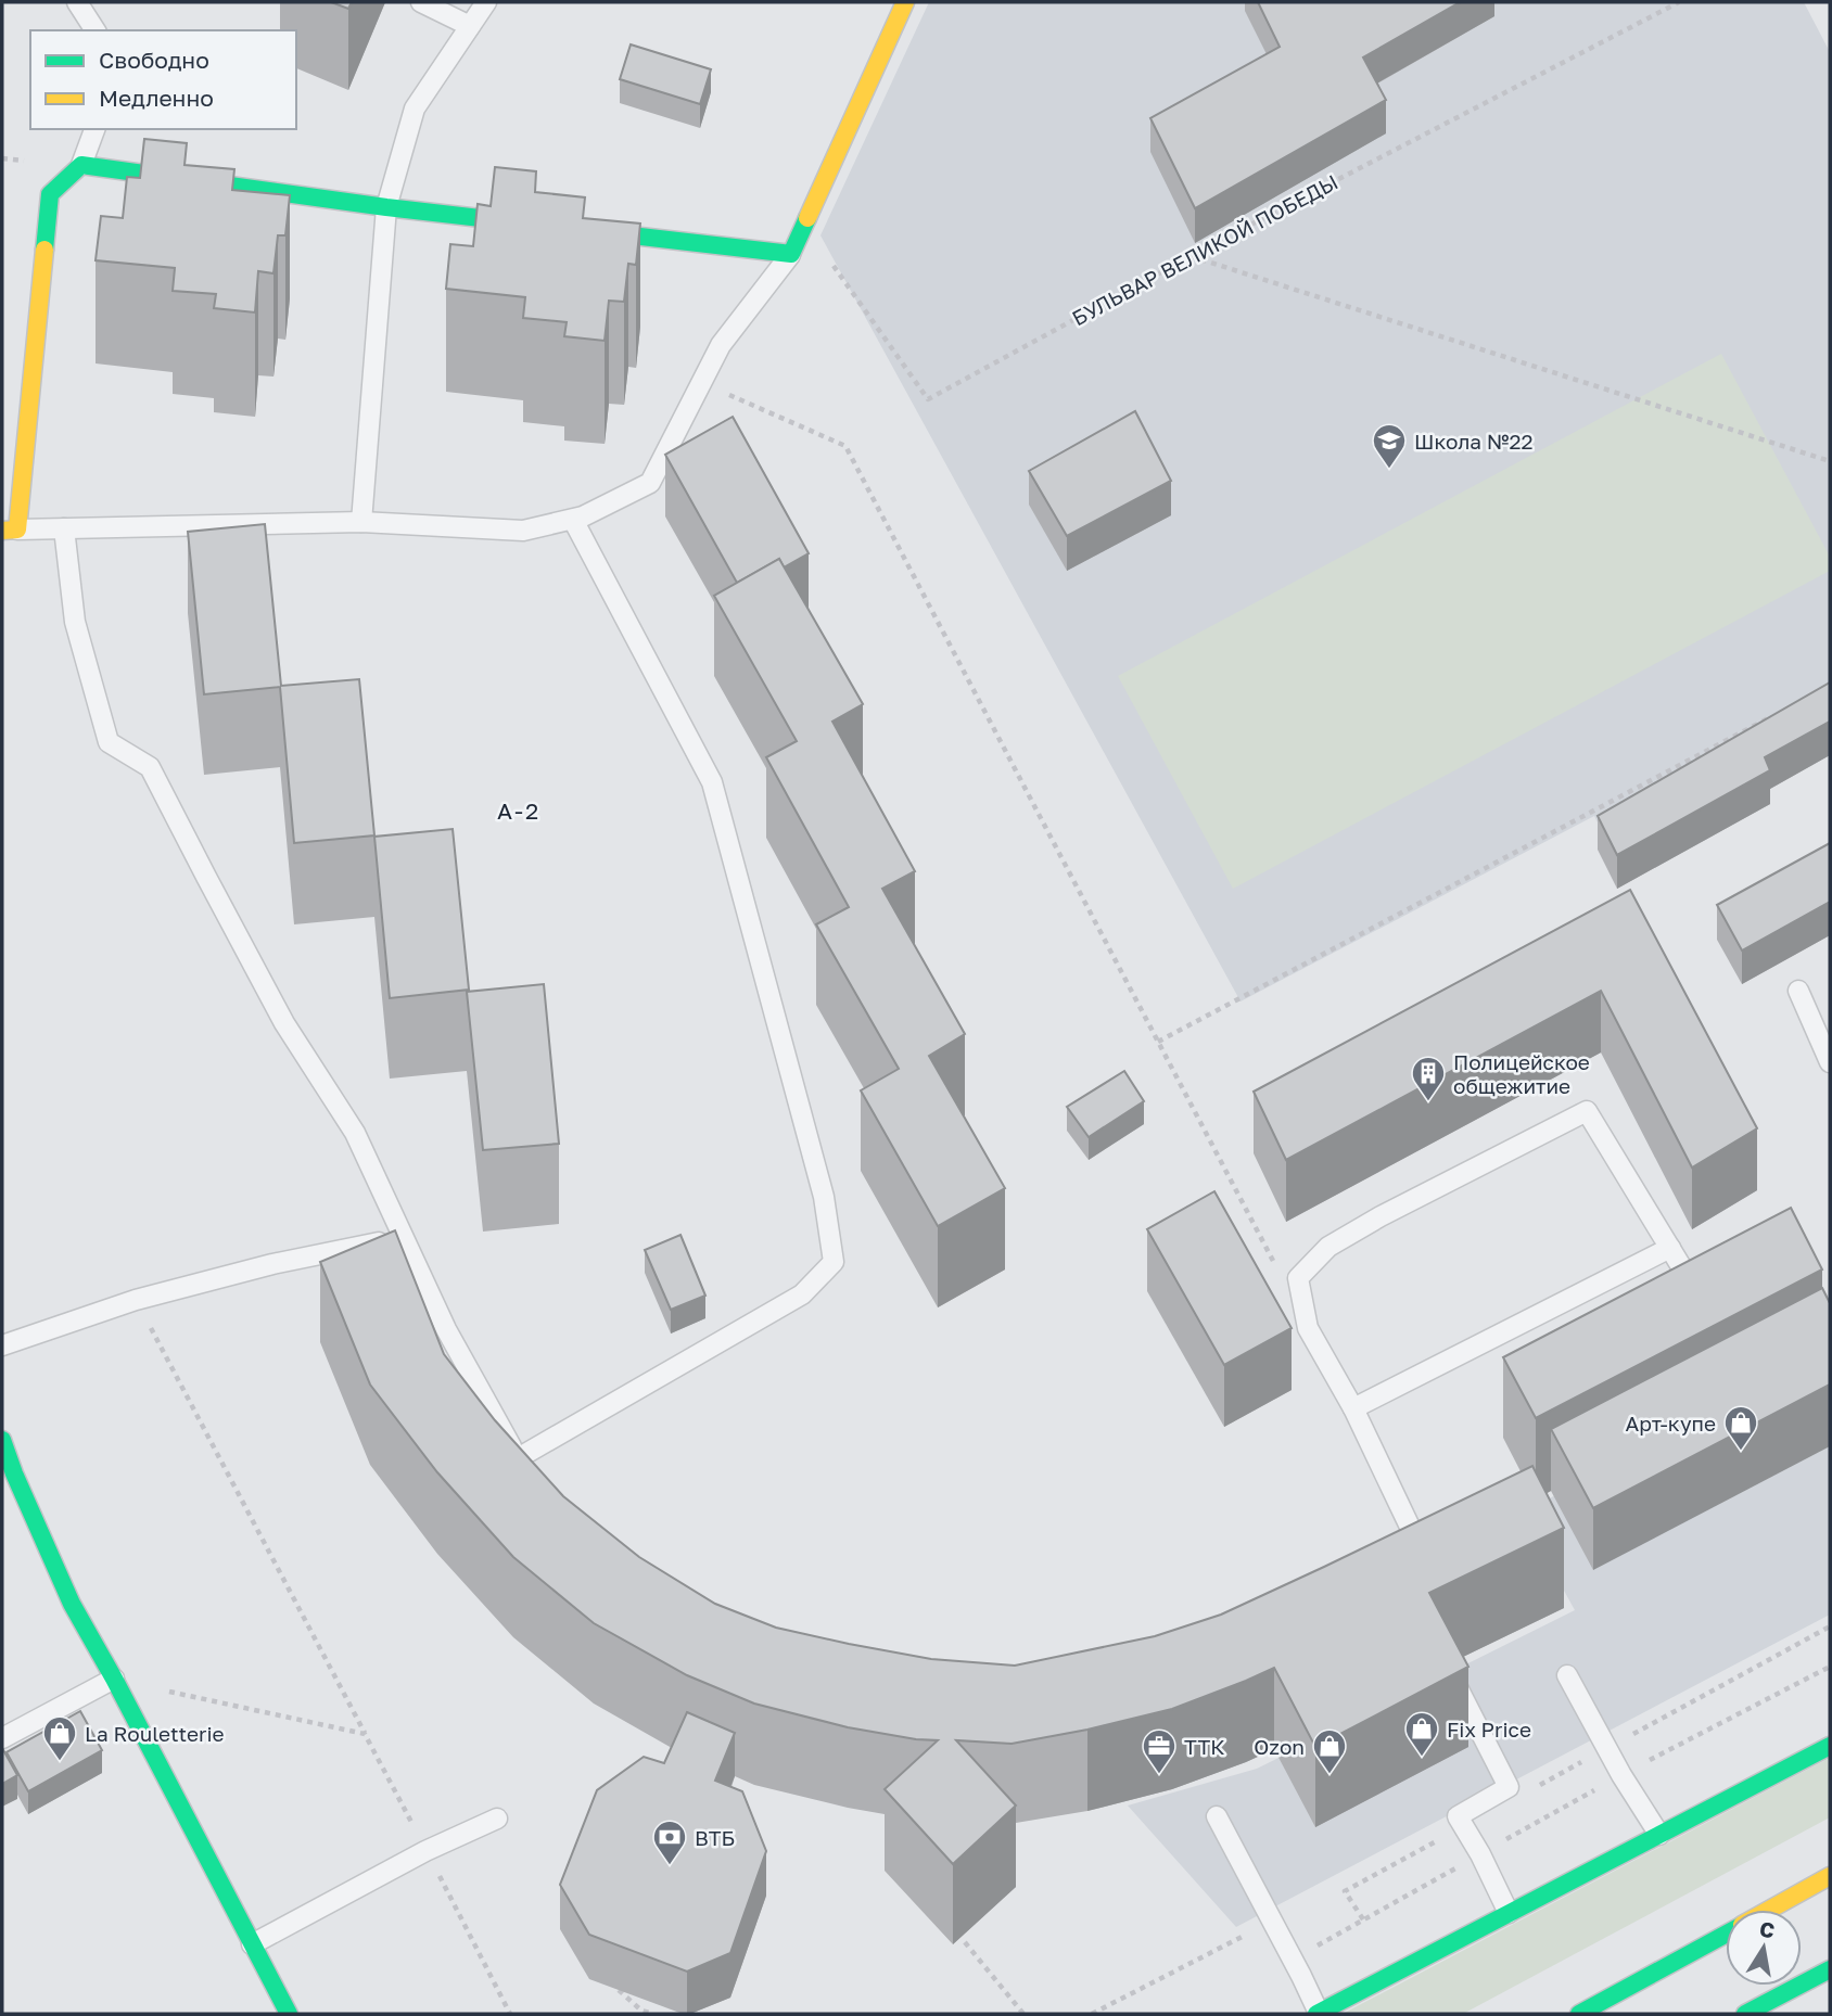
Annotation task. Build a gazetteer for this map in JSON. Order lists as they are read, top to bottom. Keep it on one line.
{"streets":{"path":["БУЛЬВАР ВЕЛИКОЙ ПОБЕДЫ"]},"districts":["А-2"],"places":{"school or university":["Школа №22"],"building":["Полицейское общежитие"],"shop":["Арт-купе","Fix Price","La Rouletterie","Ozon"],"office":["ТТК"],"bank":["ВТБ"]},"legend":["Свободно","Медленно"],"north":"top"}
